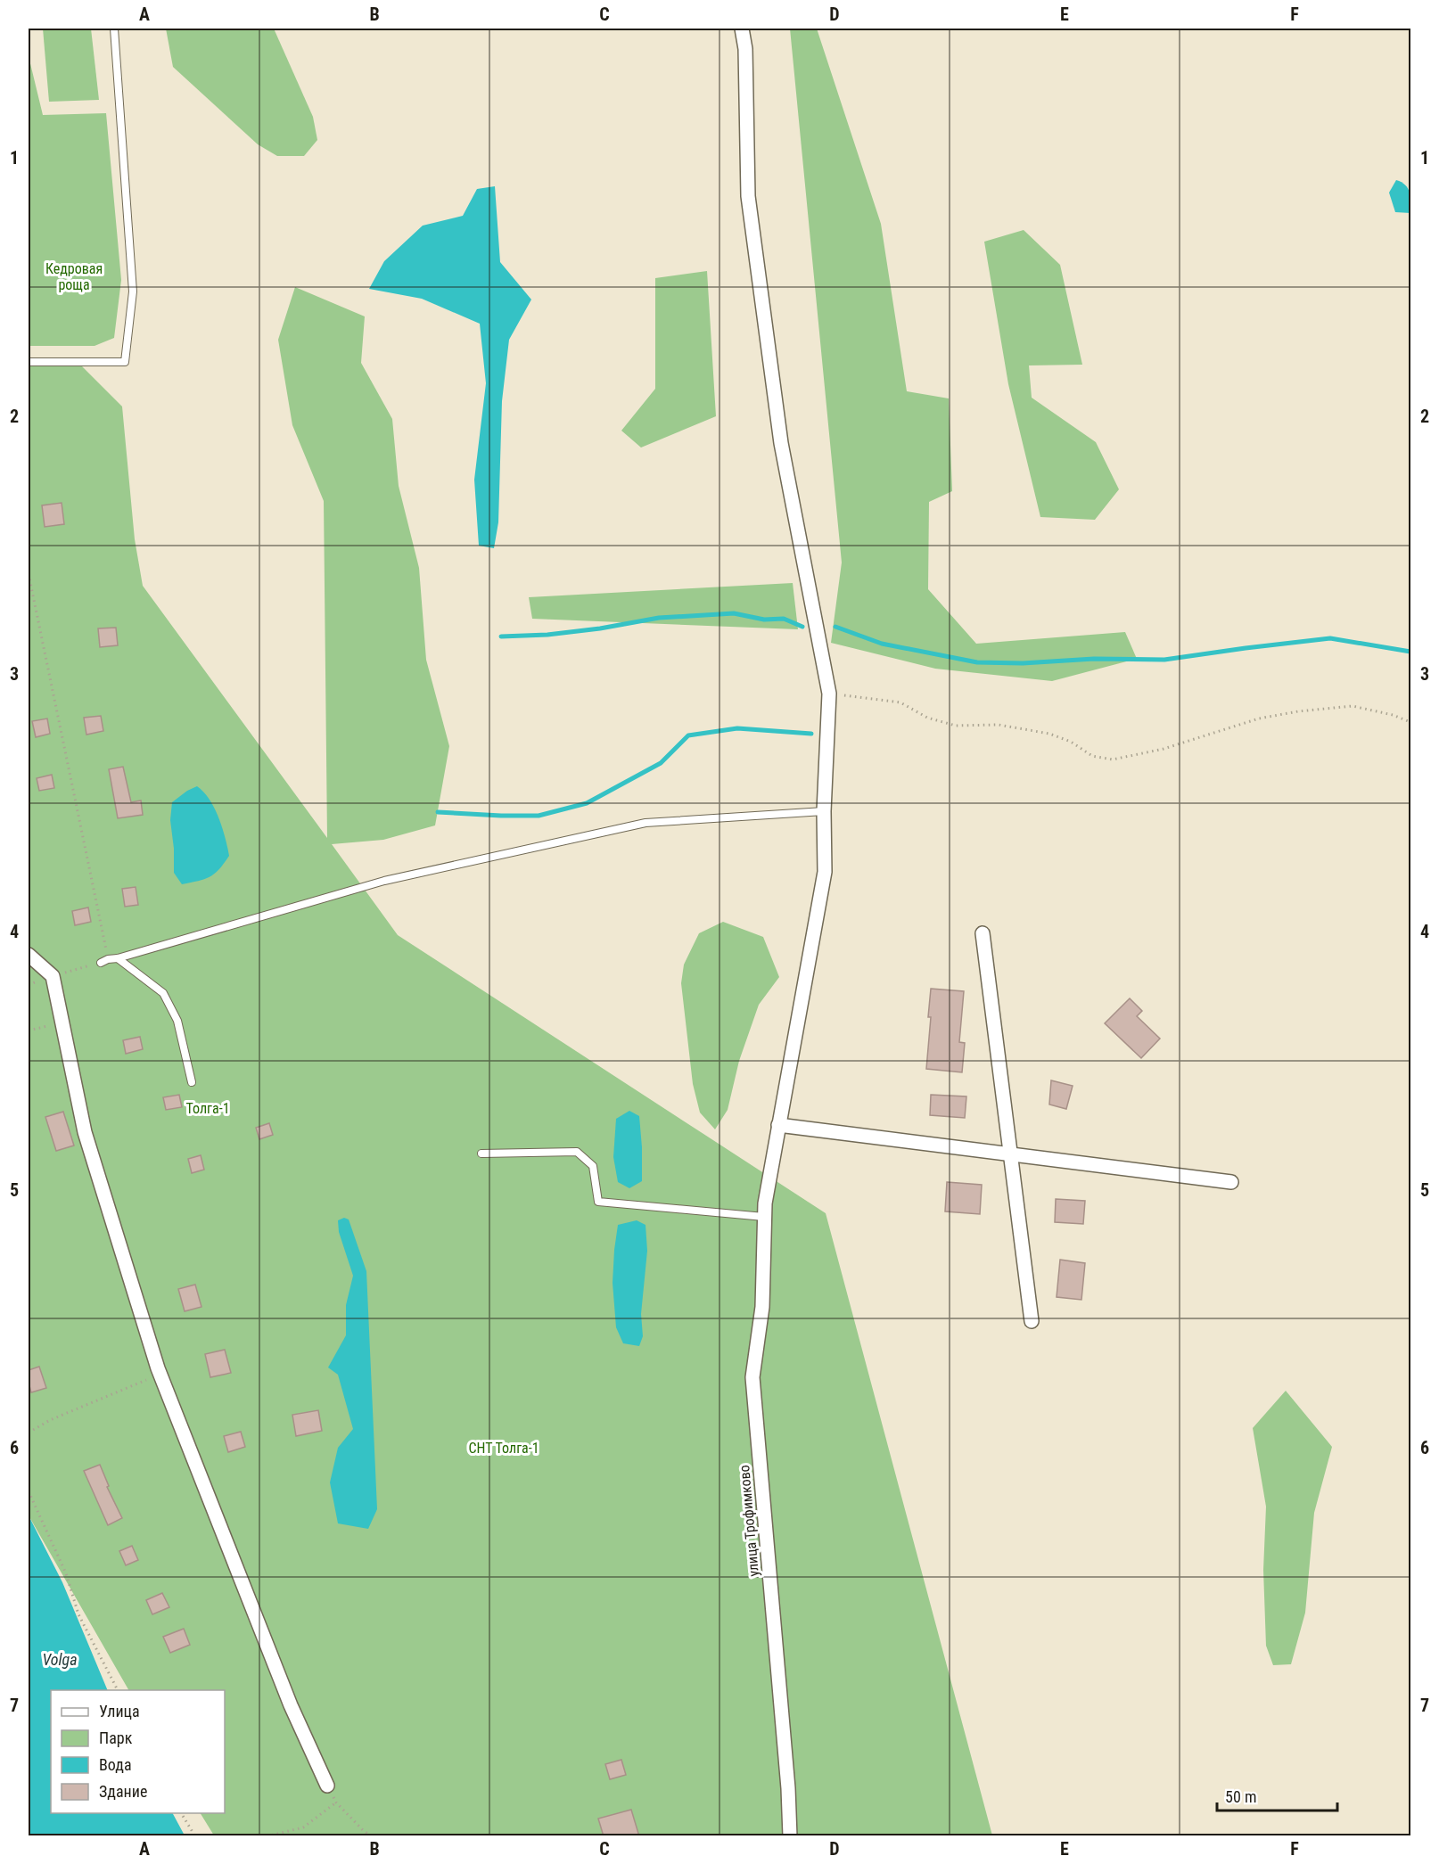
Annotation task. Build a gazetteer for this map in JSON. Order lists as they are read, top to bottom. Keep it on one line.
{"streets":{"street":["улица Трофимково"]},"water":["Volga"],"parks":["Кедровая роща","Толга-1","СНТ Толга-1"],"legend":["Улица","Парк","Вода","Здание"],"scale_bar":"50 m","grid":{"columns":["A","B","C","D","E","F"],"rows":["1","2","3","4","5","6","7"]}}
